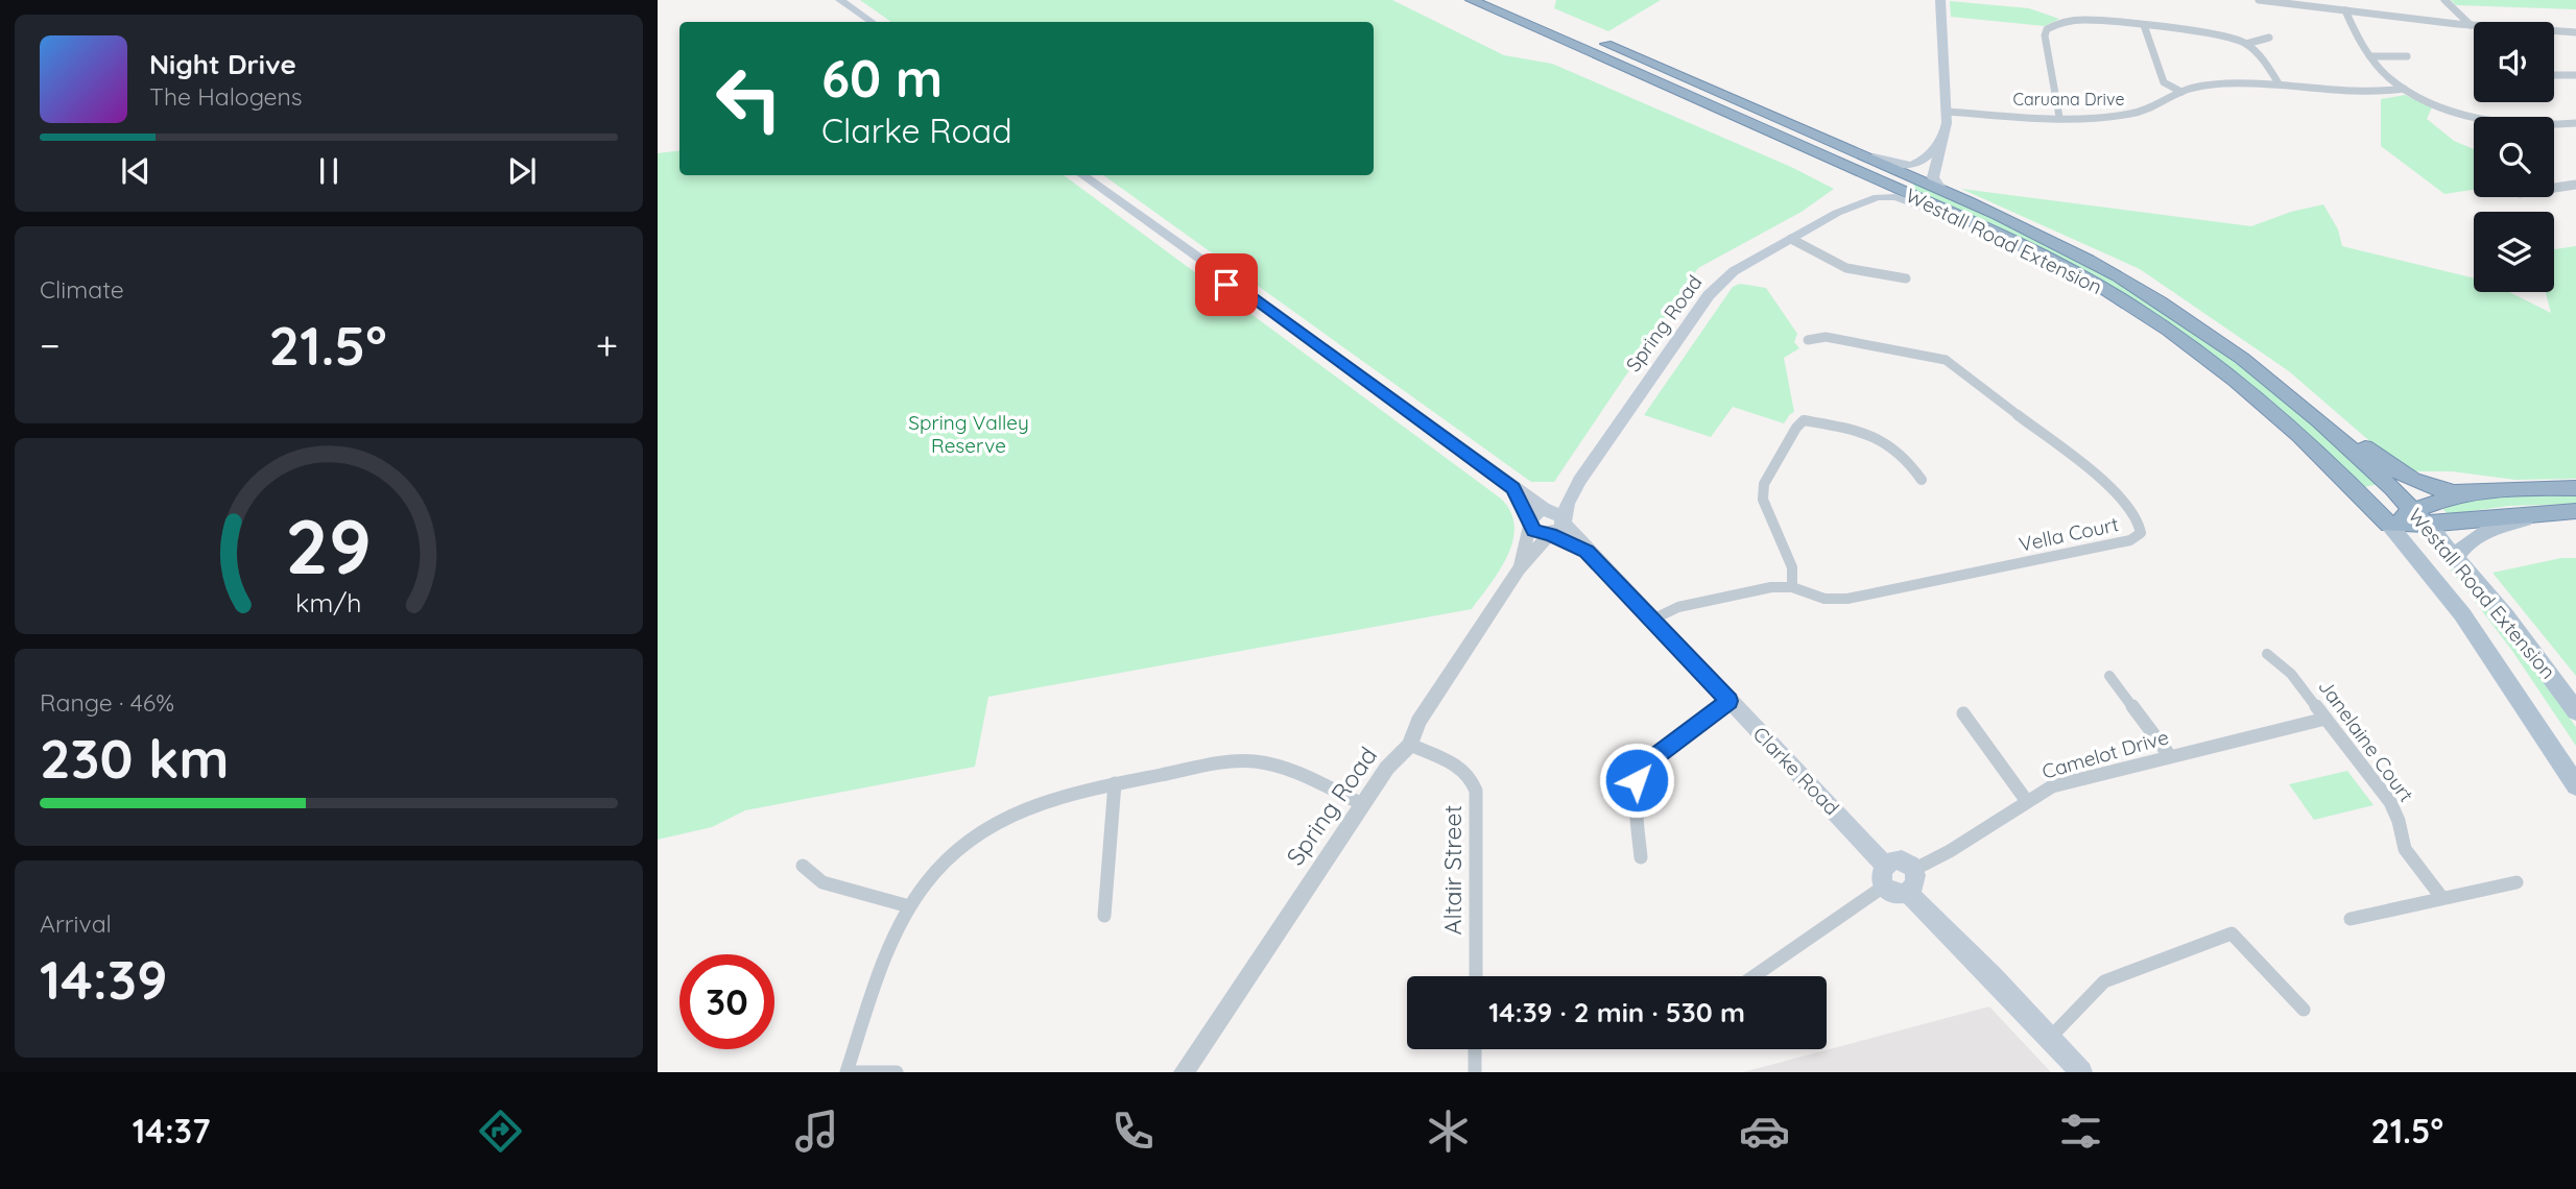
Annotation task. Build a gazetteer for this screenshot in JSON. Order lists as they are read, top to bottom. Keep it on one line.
{"streets":{"highway":["Westall Road Extension"],"main road":["Spring Road","Clarke Road"],"street":["Caruana Drive","Vella Court","Janelaine Court","Camelot Drive","Altair Street"]},"crossings":[["Westall Road Extension","Spring Road"],["Spring Road","Clarke Road"],["Spring Road","Altair Street"],["Vella Court","Clarke Road"],["Janelaine Court","Camelot Drive"],["Camelot Drive","Clarke Road"]],"parks":["Spring Valley Reserve"],"page":{"turn":["60 m","Clarke Road"],"song":["Night Drive","The Halogens"],"tile":["Climate",["Range · 46%","230 km"],["Arrival","14:39"]],"heat":["−","21.5°","+"],"limit":"30","trip":"14:39 · 2 min · 530 m","tabs":["14:37","21.5°"],"gauge":["29","km/h"]}}
